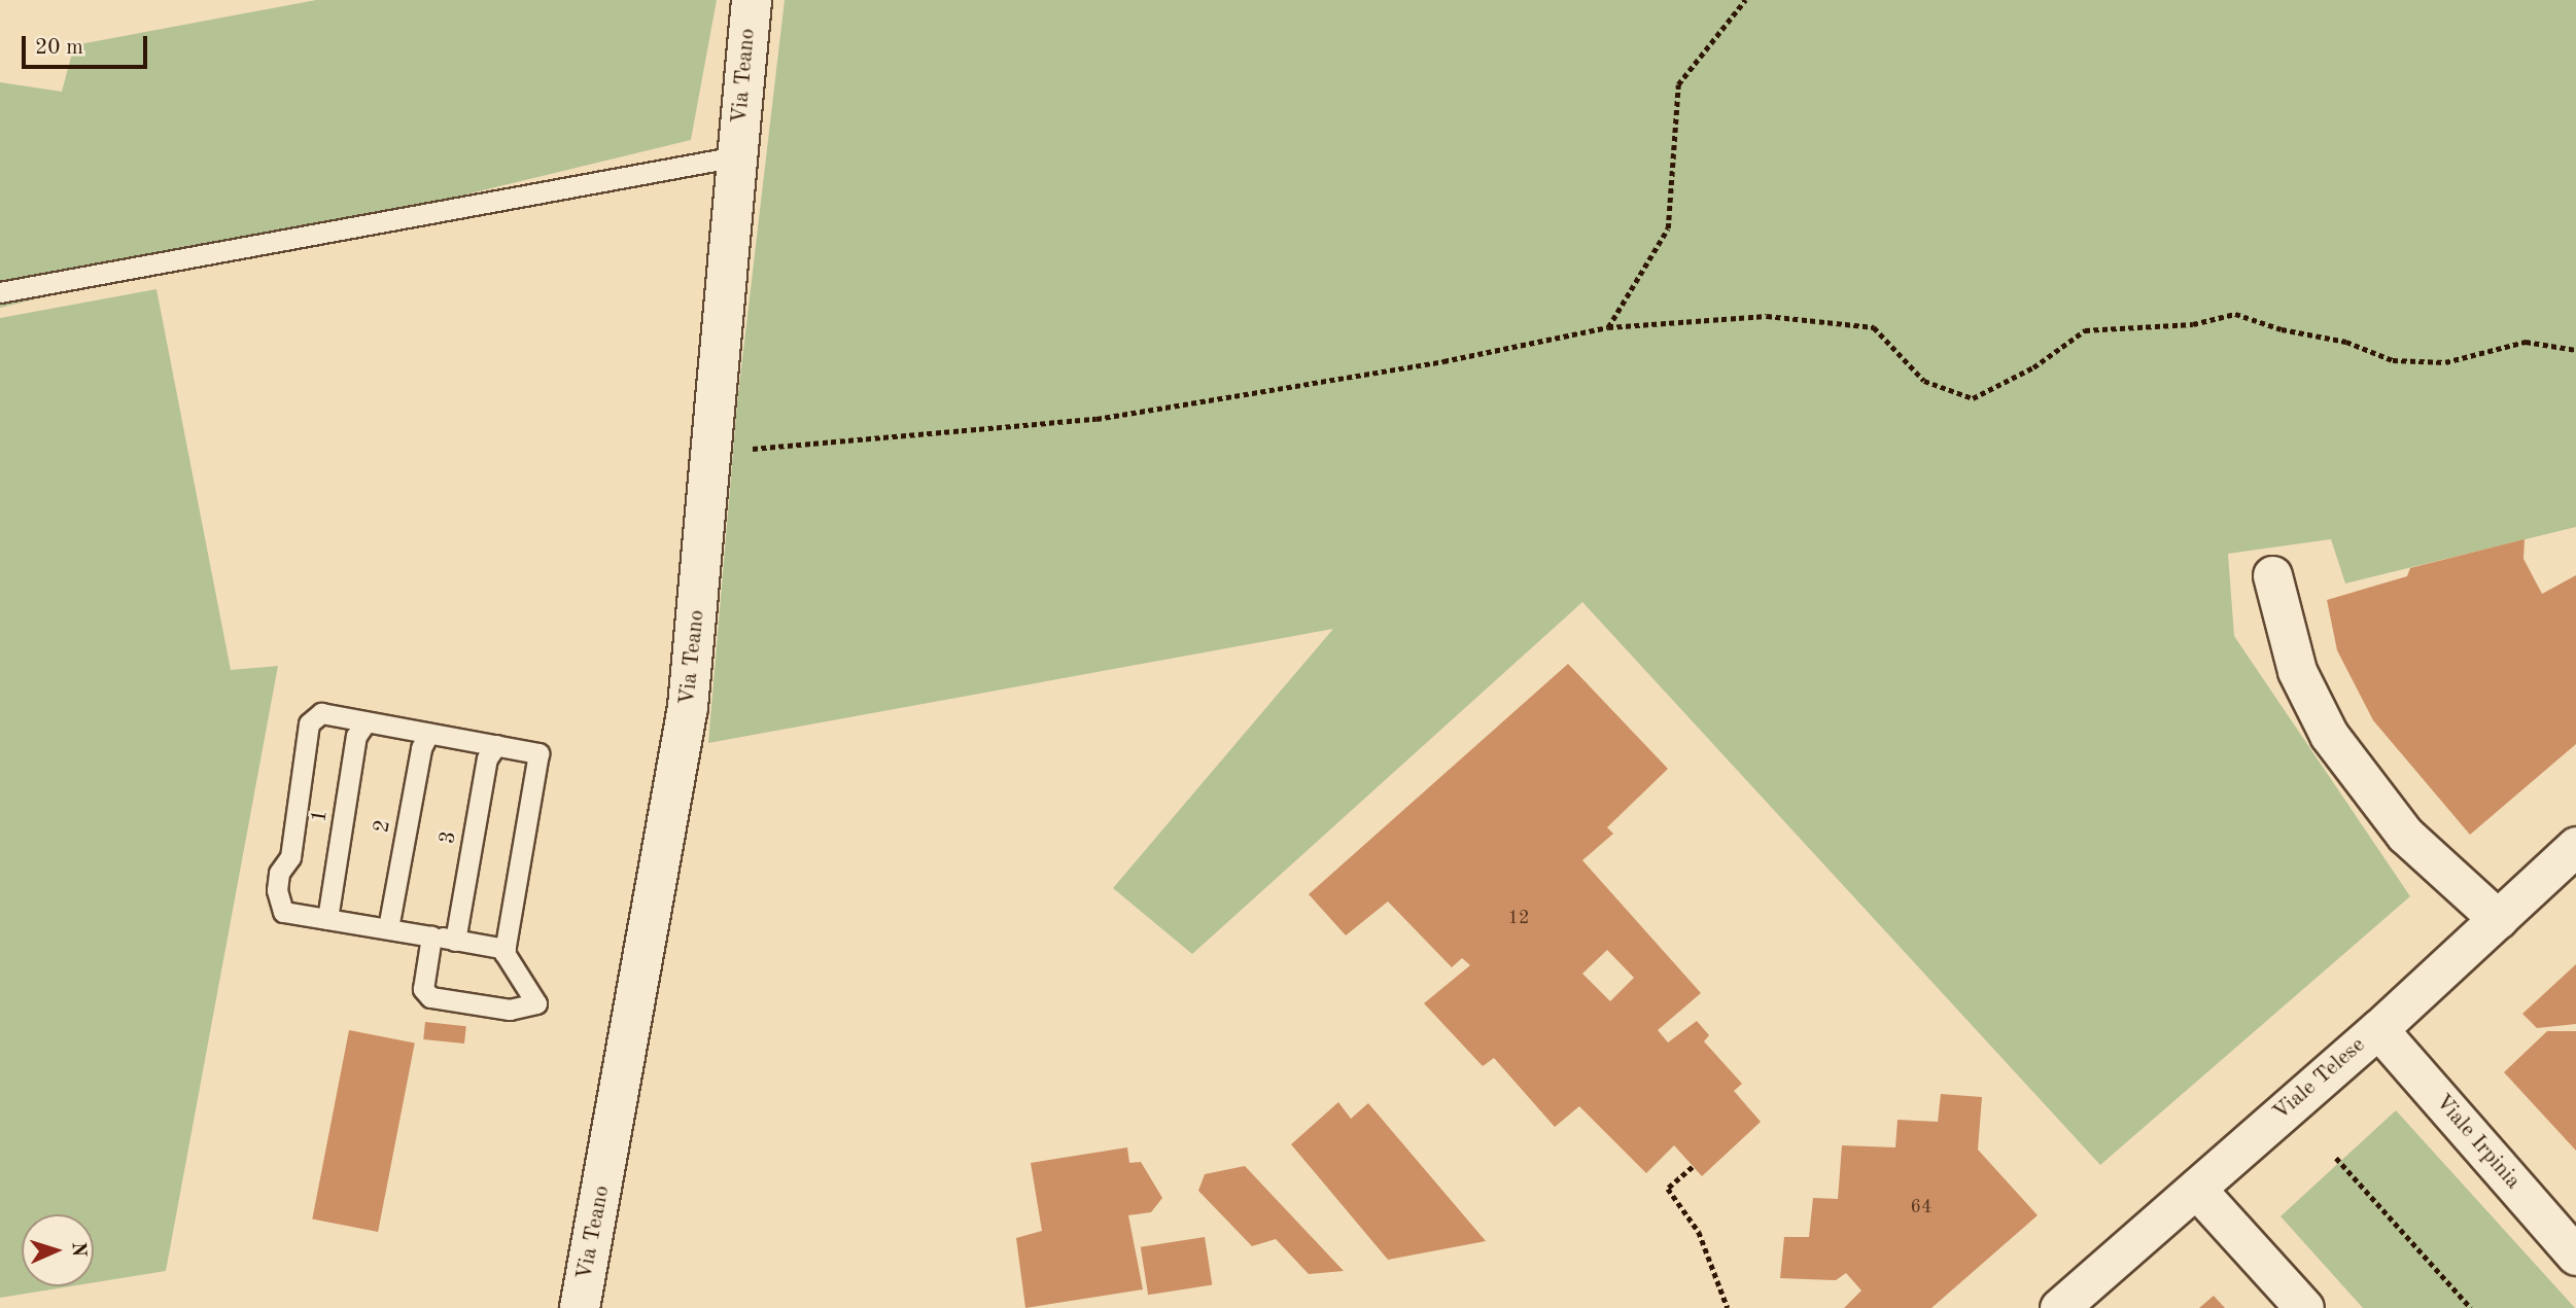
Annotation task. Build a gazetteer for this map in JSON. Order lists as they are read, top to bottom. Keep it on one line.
{"streets":{"street":["Via Teano","Viale Telese","Viale Irpinia"],"lane":["1","2","3"]},"crossings":[["Viale Telese","Viale Irpinia"]],"house_numbers":["12","64"],"scale_bar":"20 m","north":"right"}
